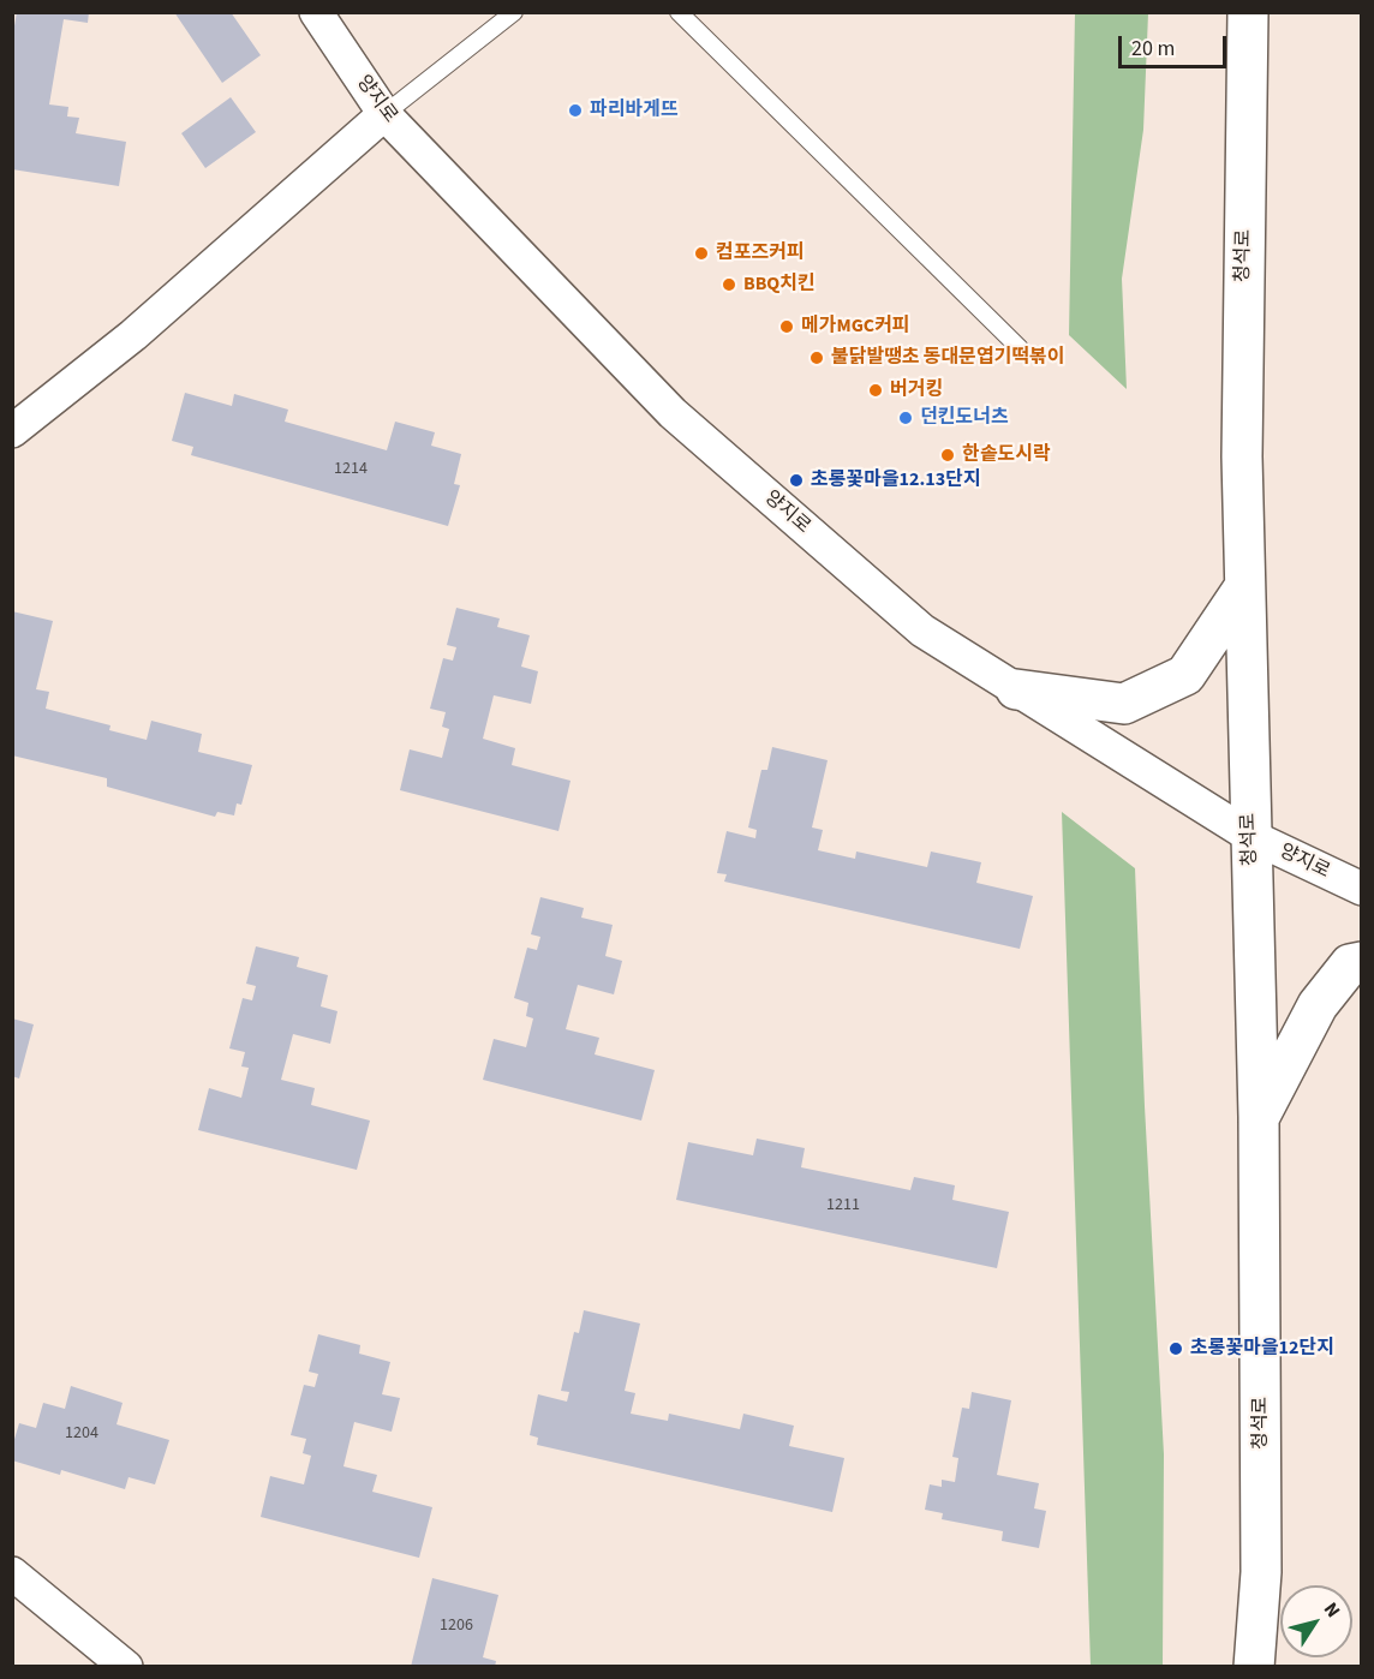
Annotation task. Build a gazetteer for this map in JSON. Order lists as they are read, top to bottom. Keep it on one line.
{"streets":{"main road":["청석로"],"street":["양지로"]},"crossings":[["양지로","청석로"]],"places":["파리바게뜨","컴포즈커피","BBQ치킨","메가MGC커피","불닭발땡초 동대문엽기떡볶이","버거킹","던킨도너츠","한솥도시락","초롱꽃마을12.13단지","초롱꽃마을12단지"],"house_numbers":["1214","1211","1204","1206"],"scale_bar":"20 m","north":"top right"}
